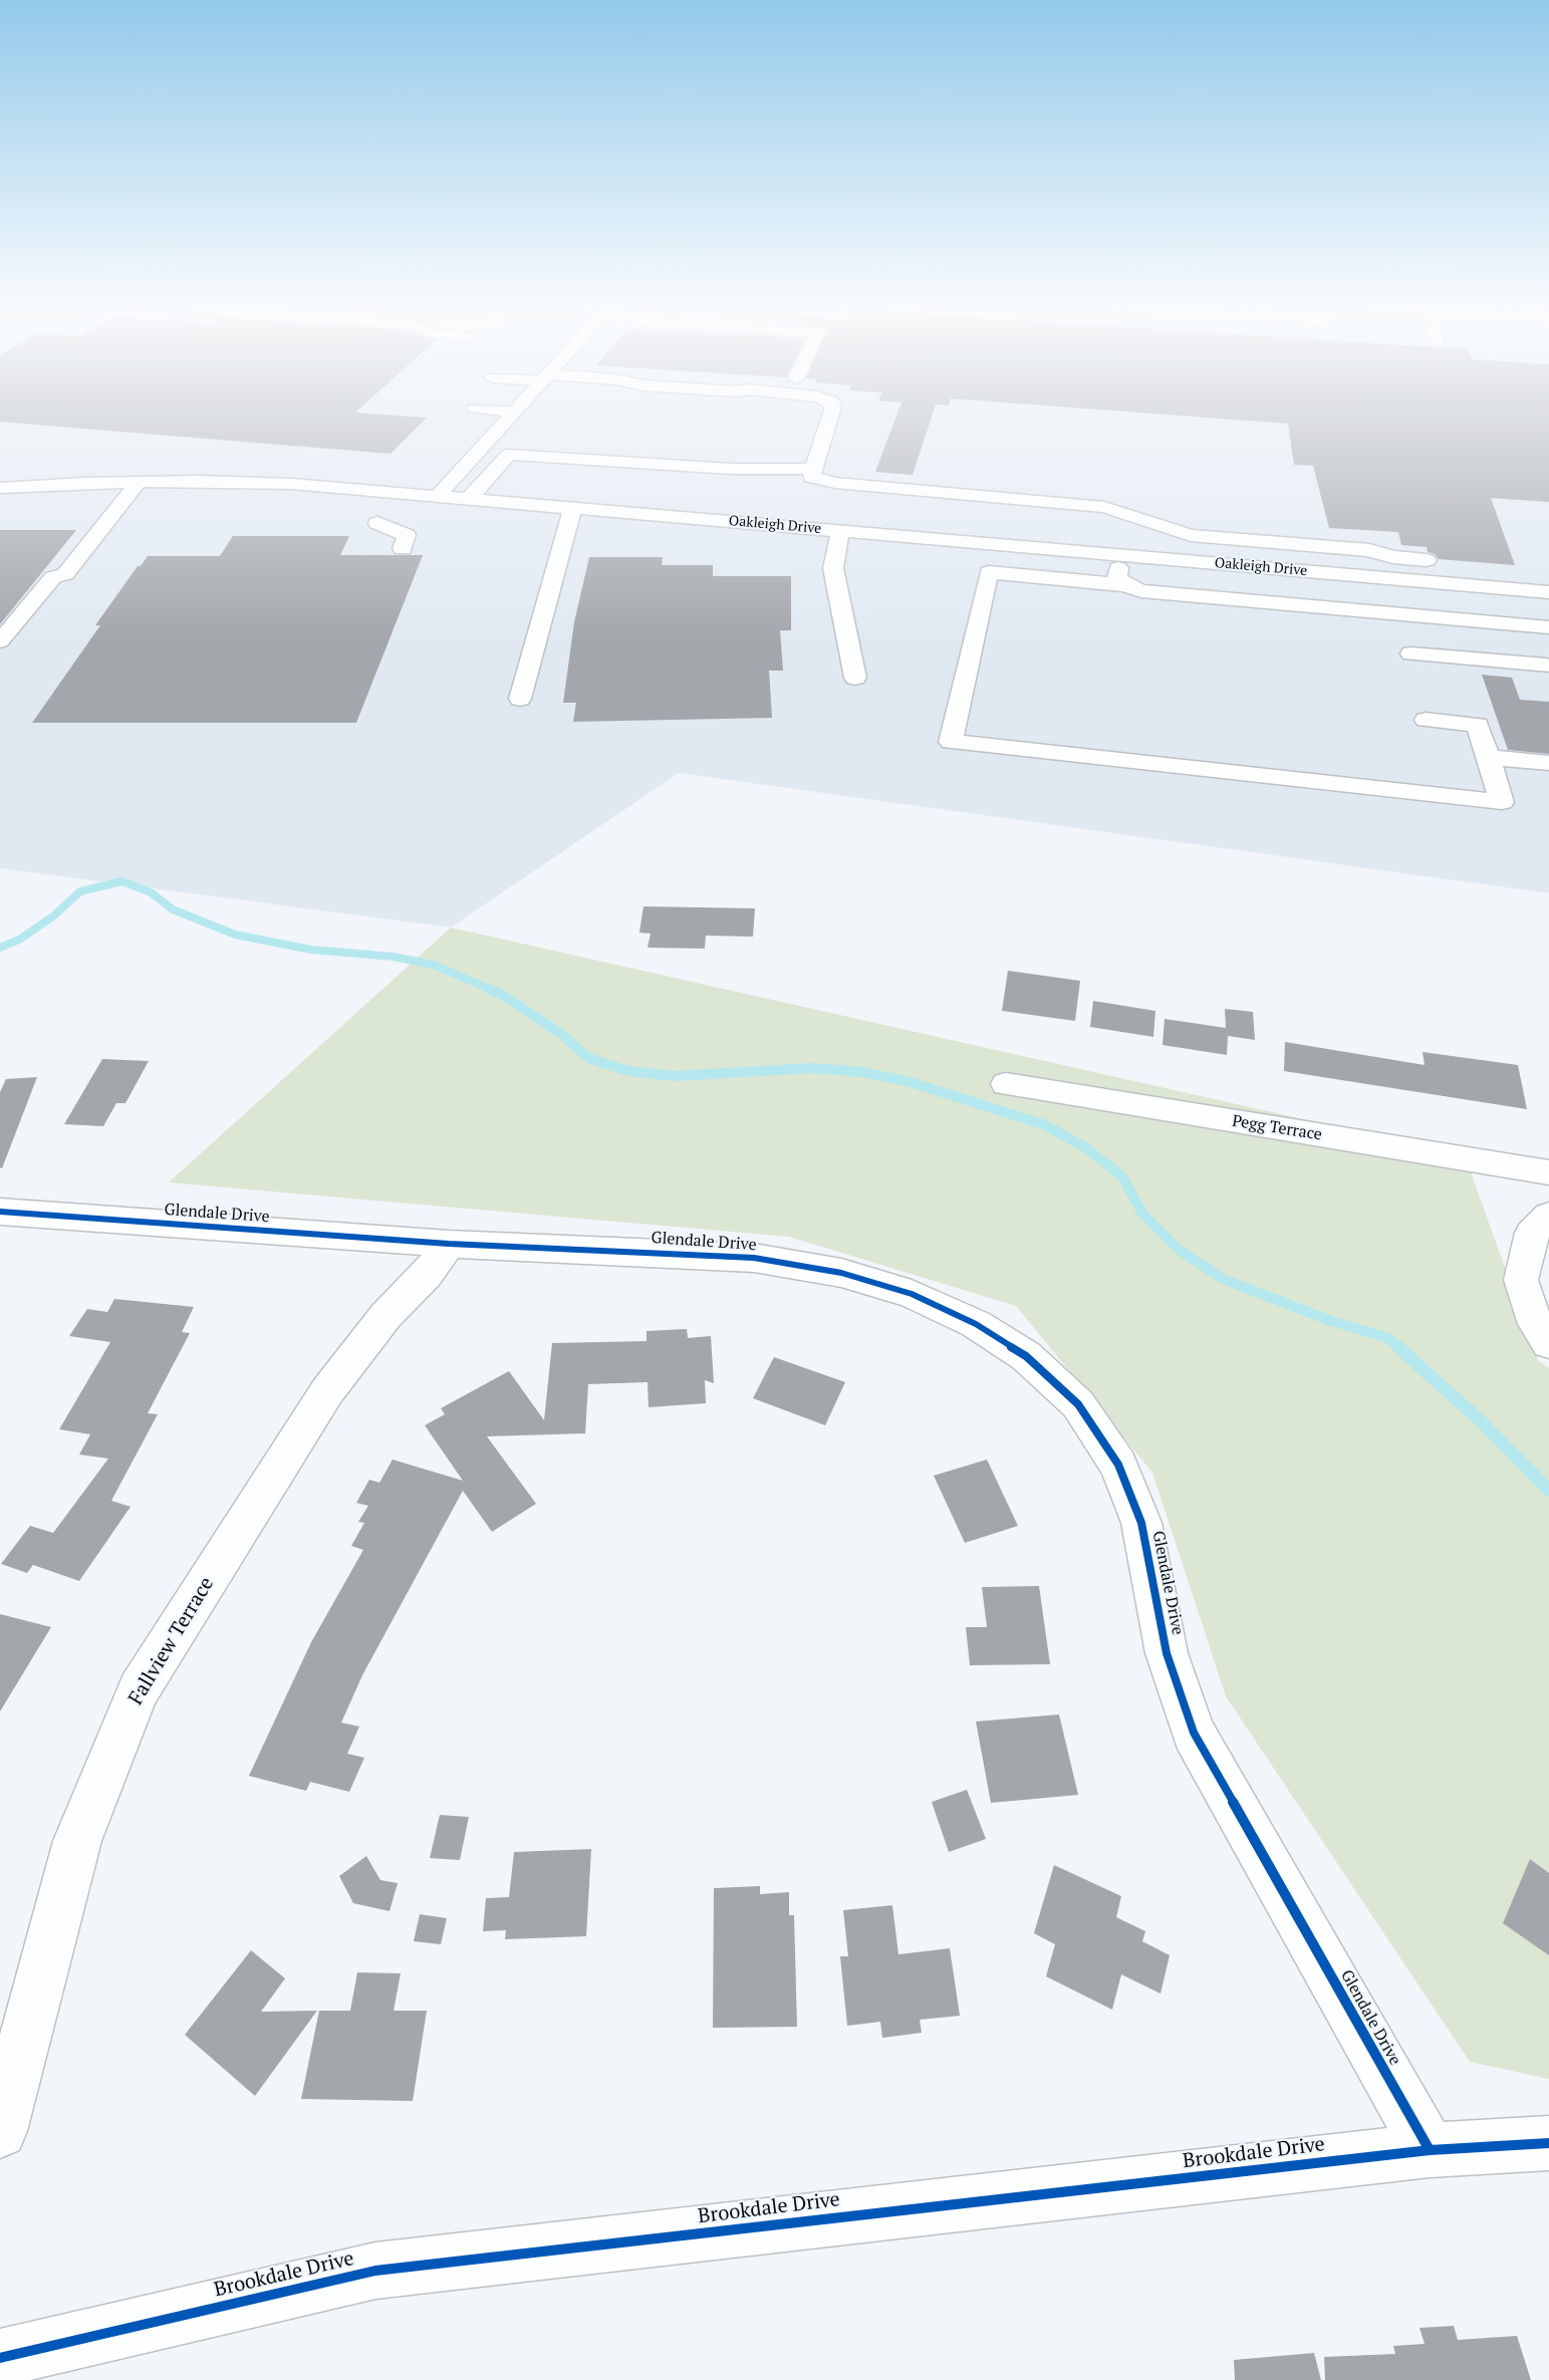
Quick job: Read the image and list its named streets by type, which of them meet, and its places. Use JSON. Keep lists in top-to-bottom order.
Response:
{
  "streets": {
    "street": [
      "Oakleigh Drive",
      "Pegg Terrace",
      "Glendale Drive",
      "Fallview Terrace",
      "Brookdale Drive"
    ]
  },
  "crossings": [
    ["Glendale Drive", "Fallview Terrace"],
    ["Glendale Drive", "Brookdale Drive"]
  ]
}
